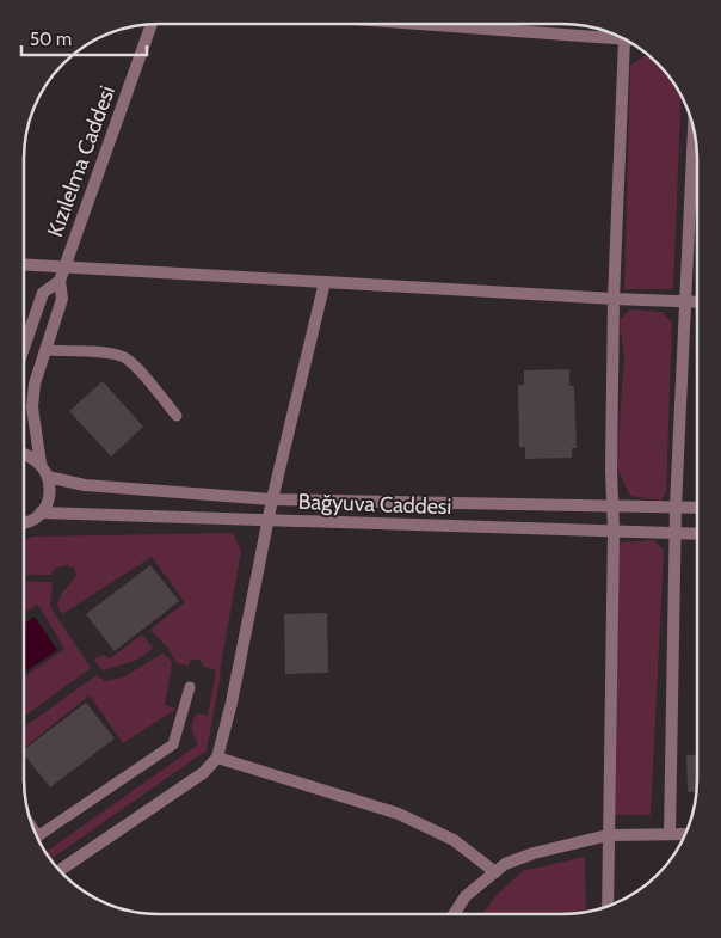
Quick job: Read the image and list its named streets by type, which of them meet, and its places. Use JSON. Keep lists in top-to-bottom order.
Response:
{
  "streets": {
    "street": ["Kızılelma Caddesi", "Bağyuva Caddesi"]
  },
  "scale_bar": "50 m"
}
